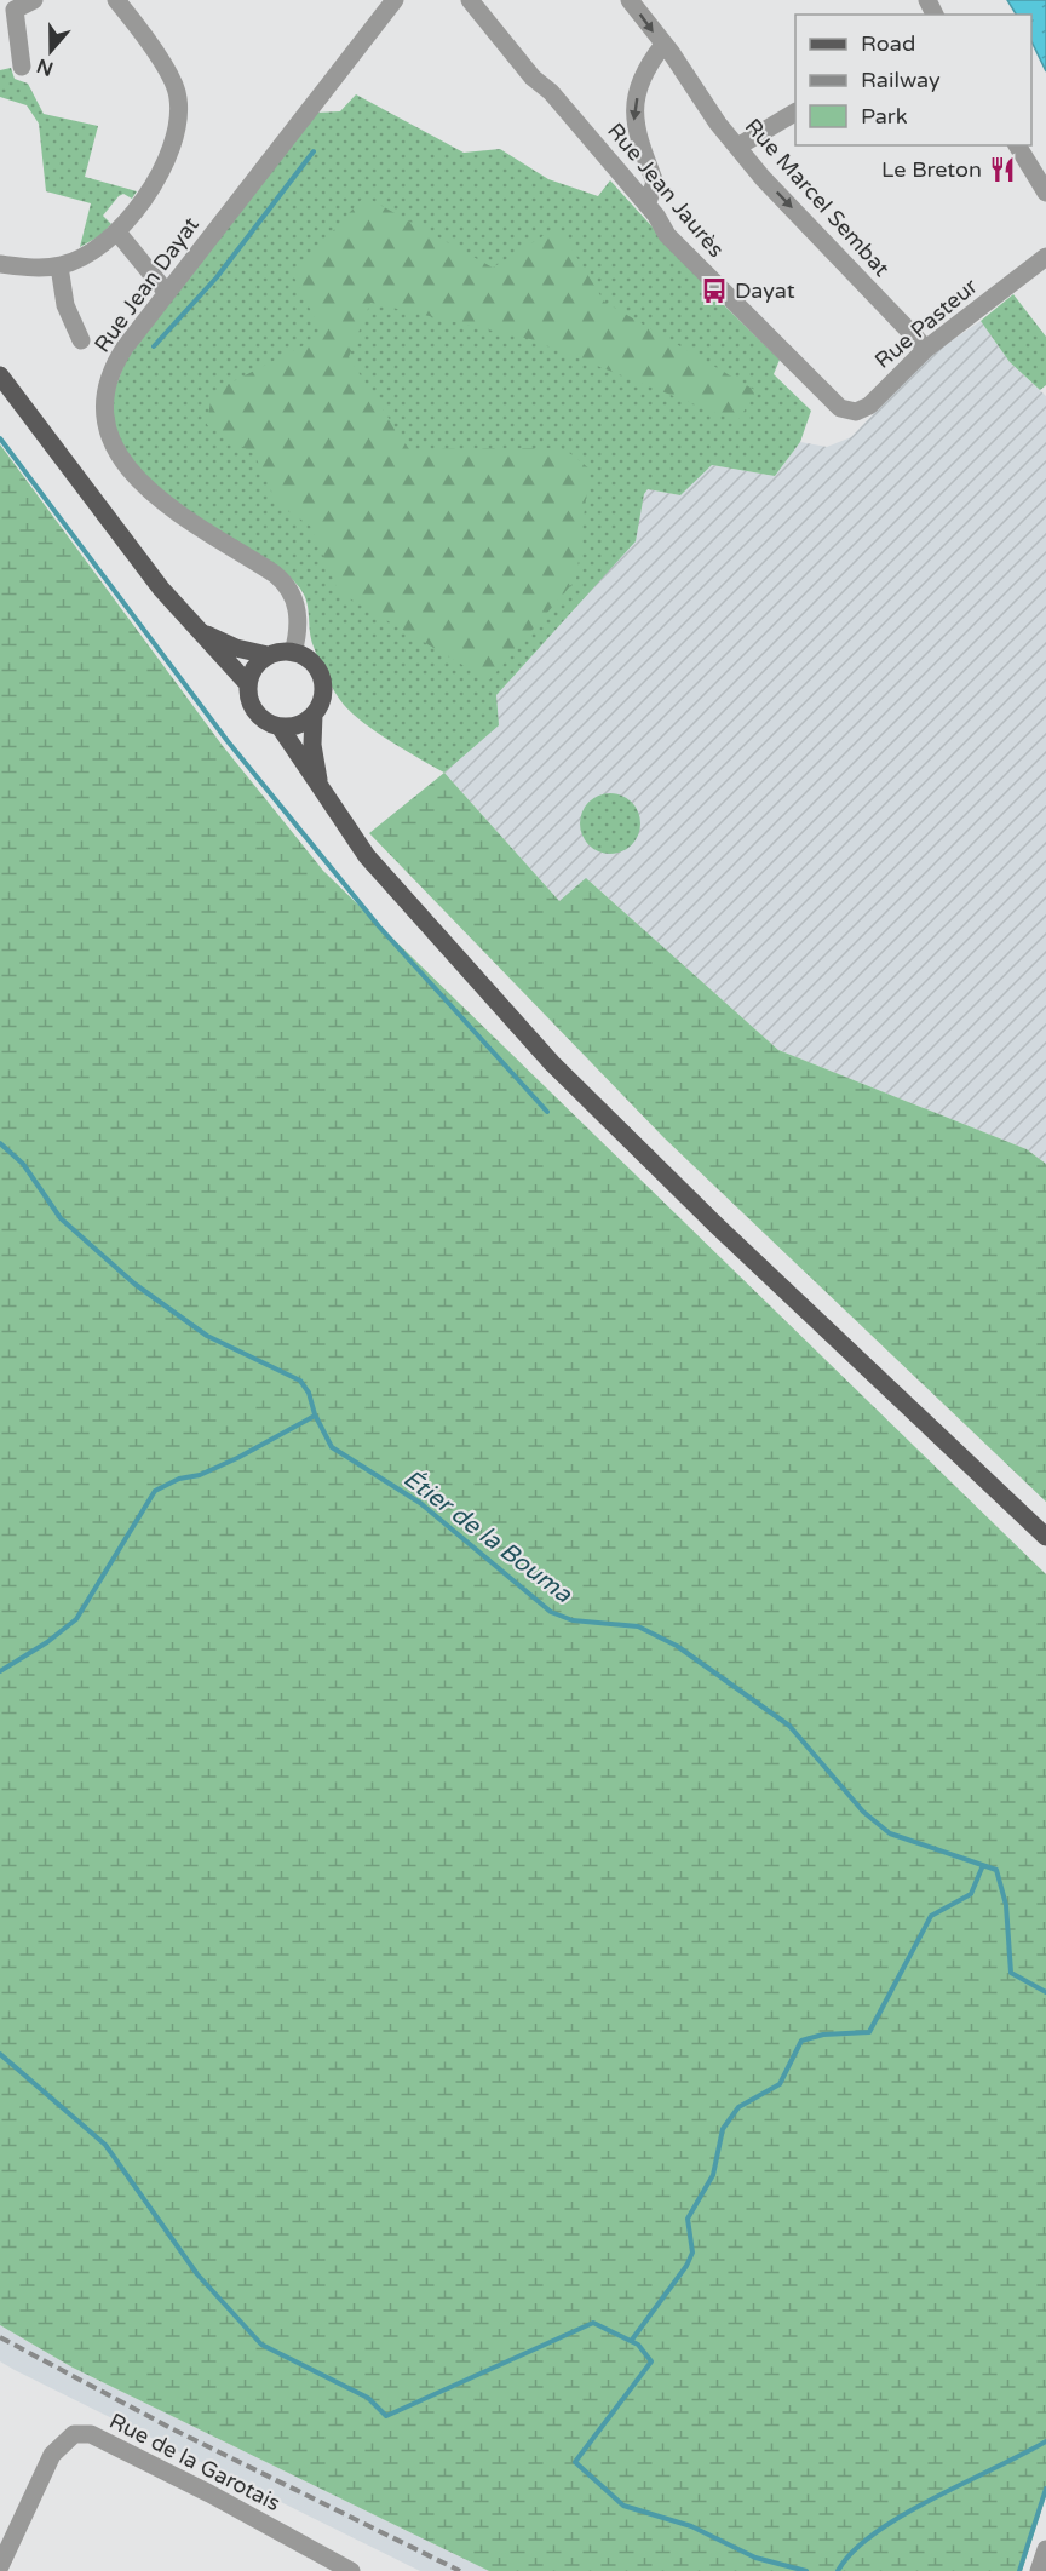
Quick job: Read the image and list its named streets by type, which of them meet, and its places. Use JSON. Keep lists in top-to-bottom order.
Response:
{
  "streets": {
    "street": [
      "Rue Jean Jaurès",
      "Rue Marcel Sembat",
      "Rue Jean Dayat",
      "Rue Pasteur",
      "Rue de la Garotais"
    ]
  },
  "crossings": [
    ["Rue Jean Jaurès", "Rue Pasteur"],
    ["Rue Marcel Sembat", "Rue Pasteur"]
  ],
  "one_way": ["Rue Marcel Sembat"],
  "water": ["Étier de la Bouma"],
  "places": {
    "restaurant": ["Le Breton"],
    "bus stop": ["Dayat"]
  },
  "legend": ["Road", "Railway", "Park"],
  "north": "bottom"
}
